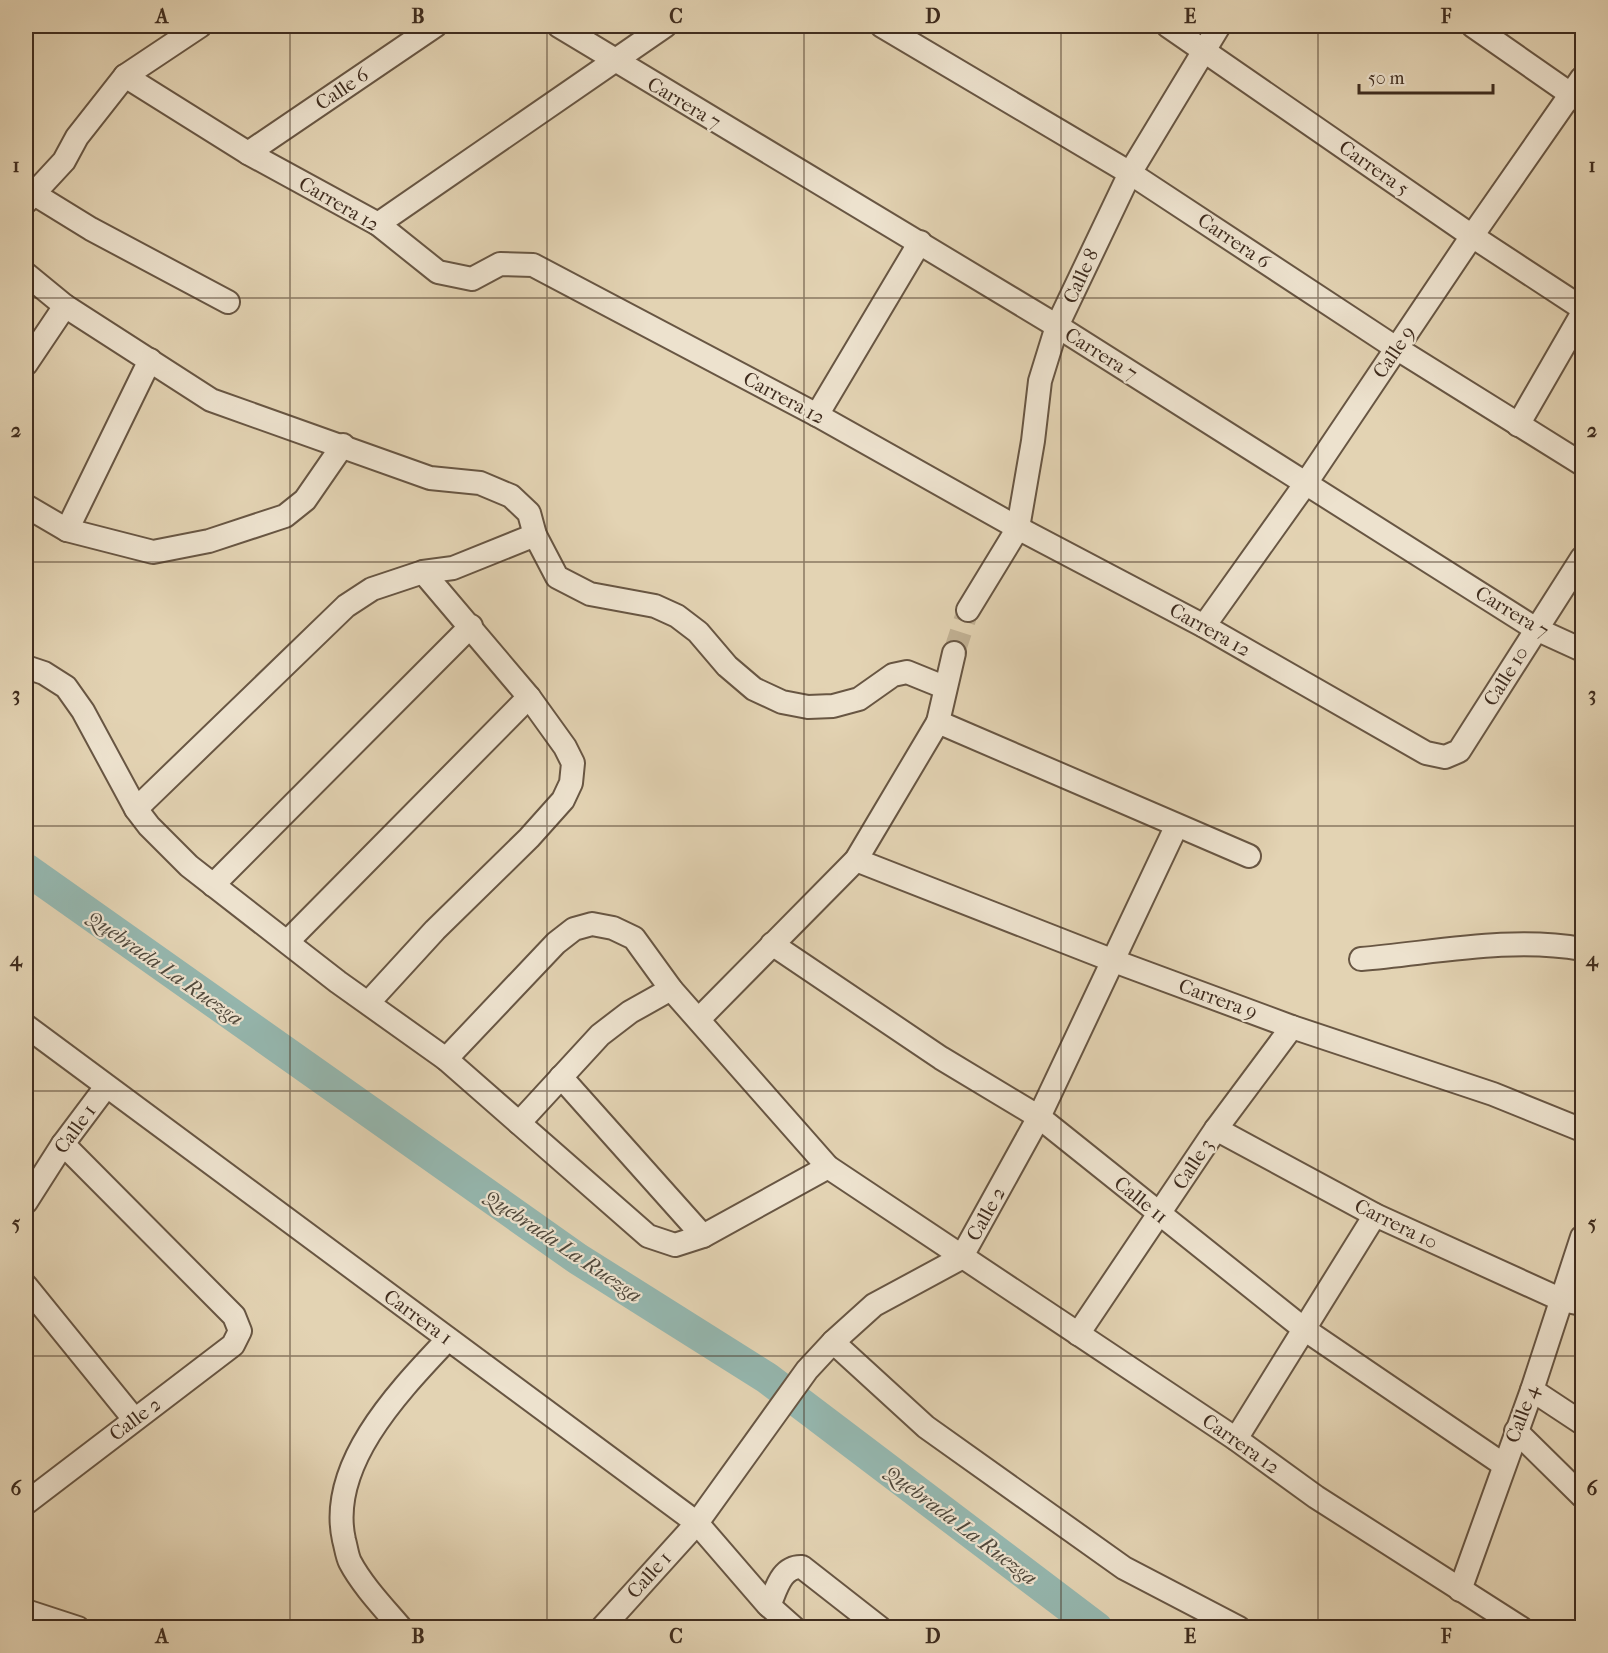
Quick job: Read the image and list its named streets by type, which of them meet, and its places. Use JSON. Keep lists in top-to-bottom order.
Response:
{
  "streets": {
    "street": [
      "Calle 6",
      "Carrera 7",
      "Carrera 5",
      "Carrera 12",
      "Carrera 6",
      "Calle 8",
      "Calle 9",
      "Calle 10",
      "Carrera 9",
      "Calle 1",
      "Calle 3",
      "Calle 11",
      "Calle 2",
      "Carrera 10",
      "Carrera 1",
      "Calle 4"
    ]
  },
  "crossings": [
    ["Calle 6", "Carrera 12"],
    ["Carrera 7", "Calle 8"],
    ["Carrera 7", "Calle 9"],
    ["Carrera 7", "Calle 10"],
    ["Carrera 5", "Calle 8"],
    ["Carrera 5", "Calle 9"],
    ["Carrera 12", "Calle 8"],
    ["Carrera 12", "Calle 9"],
    ["Carrera 12", "Calle 10"],
    ["Carrera 12", "Calle 3"],
    ["Carrera 12", "Calle 2"],
    ["Carrera 12", "Calle 4"],
    ["Carrera 6", "Calle 8"],
    ["Carrera 6", "Calle 9"],
    ["Carrera 9", "Calle 3"],
    ["Carrera 9", "Calle 2"],
    ["Calle 1", "Calle 2"],
    ["Calle 1", "Carrera 1"],
    ["Calle 3", "Calle 11"],
    ["Calle 3", "Carrera 10"],
    ["Calle 11", "Calle 2"],
    ["Calle 11", "Calle 4"],
    ["Calle 2", "Carrera 1"],
    ["Carrera 10", "Calle 4"]
  ],
  "water": ["Quebrada La Ruezga"],
  "scale_bar": "50 m",
  "grid": {
    "columns": [
      "A",
      "B",
      "C",
      "D",
      "E",
      "F"
    ],
    "rows": [
      "1",
      "2",
      "3",
      "4",
      "5",
      "6"
    ]
  }
}
